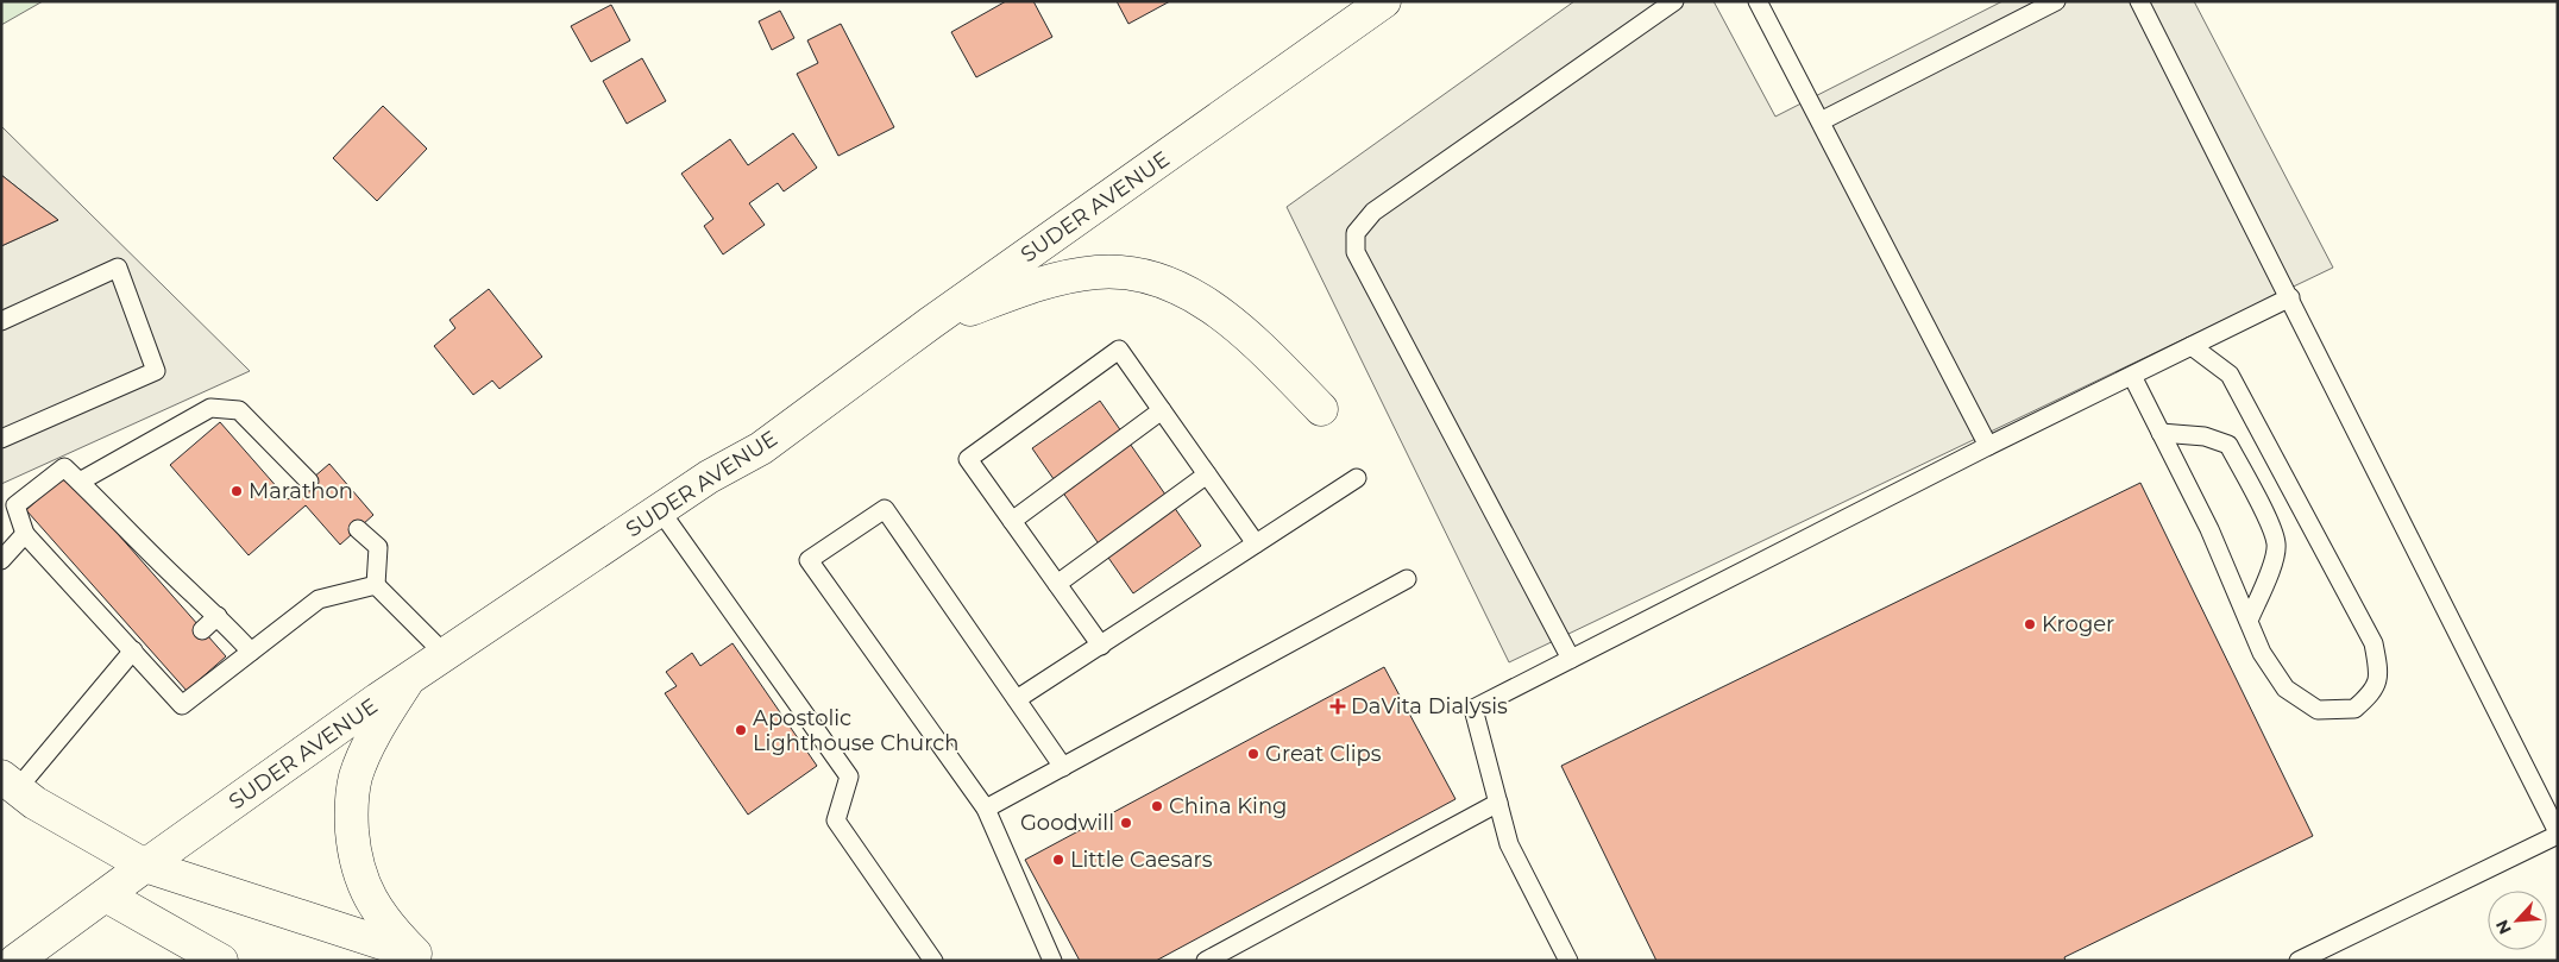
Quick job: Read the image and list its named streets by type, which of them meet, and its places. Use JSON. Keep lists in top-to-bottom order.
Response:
{
  "streets": {
    "main road": ["SUDER AVENUE"]
  },
  "places": {
    "other": [
      "Marathon",
      "Kroger",
      "Apostolic Lighthouse Church",
      "Great Clips",
      "China King",
      "Goodwill",
      "Little Caesars"
    ],
    "health": ["DaVita Dialysis"]
  },
  "north": "bottom left"
}
